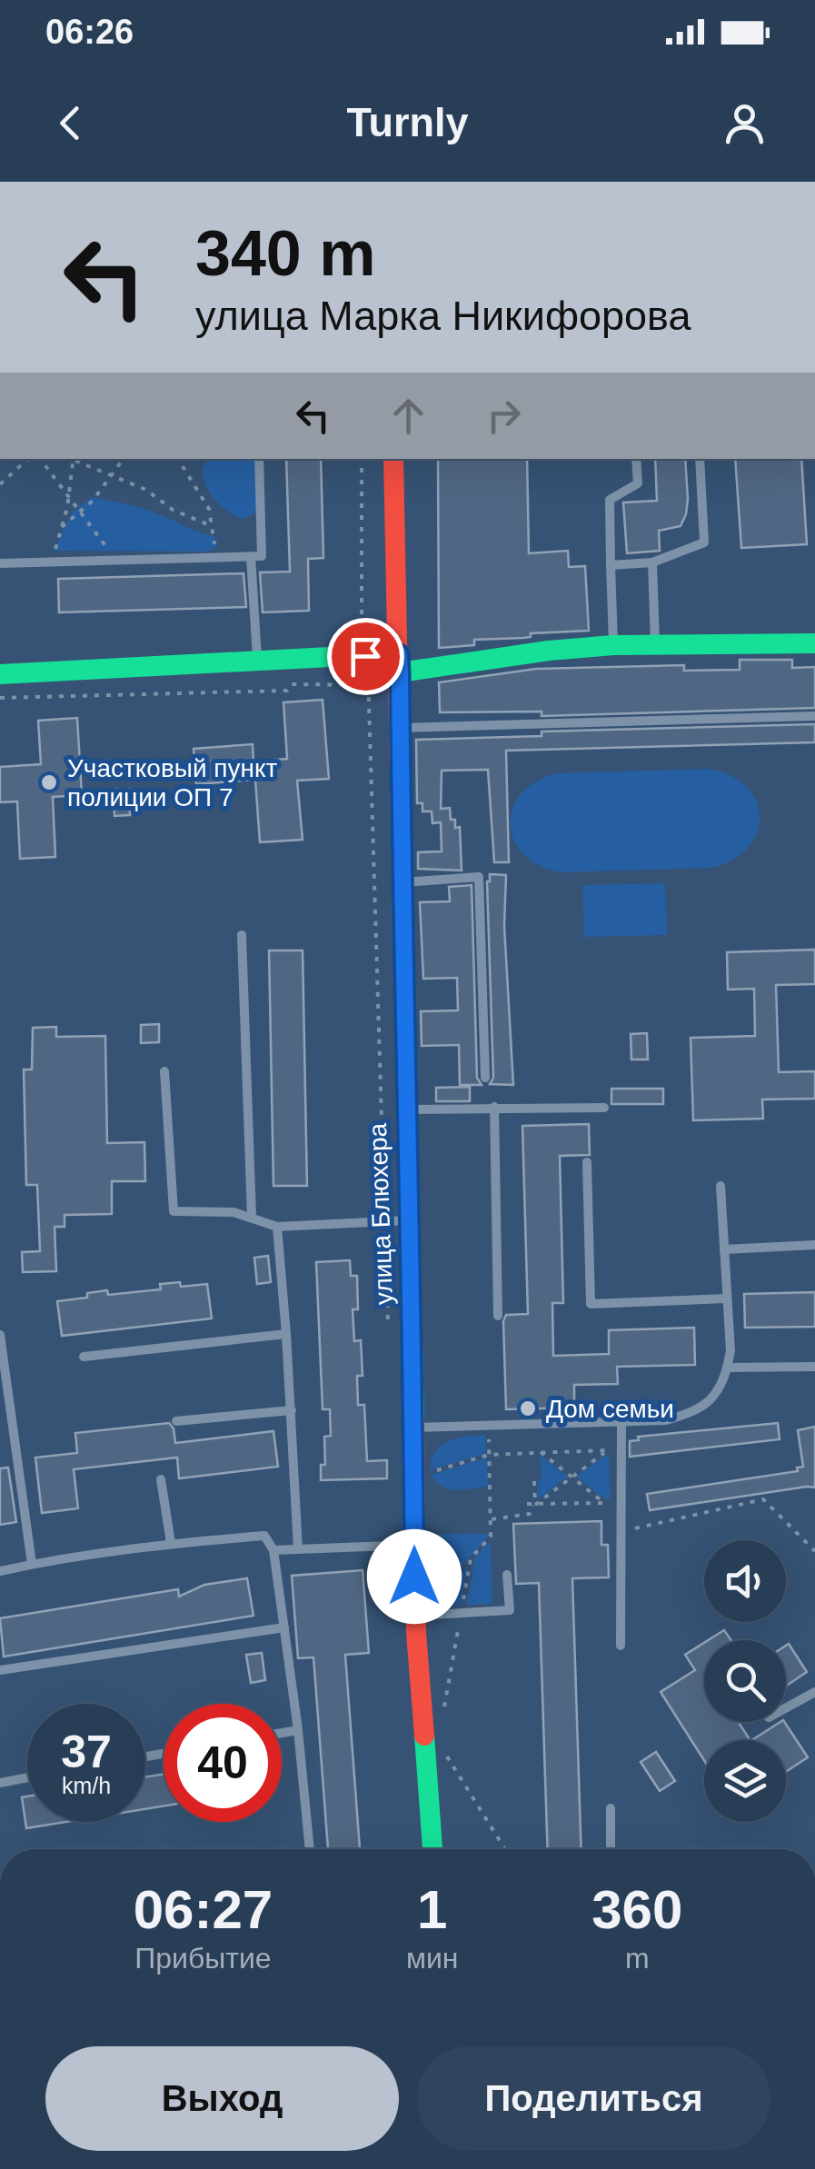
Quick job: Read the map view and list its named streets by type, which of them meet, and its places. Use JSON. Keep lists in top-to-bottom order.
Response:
{
  "streets": {
    "street": ["улица Блюхера"]
  },
  "places": ["Участковый пункт полиции ОП 7", "Дом семьи"],
  "page": {
    "status": "06:26",
    "header": "Turnly",
    "turn": ["340 m", "улица Марка Никифорова"],
    "speed": "37 km/h",
    "limit": "40",
    "eta": [
      "06:27",
      "Прибытие",
      "1",
      "мин",
      "360",
      "m"
    ],
    "buttons": ["Выход", "Поделиться"]
  }
}
